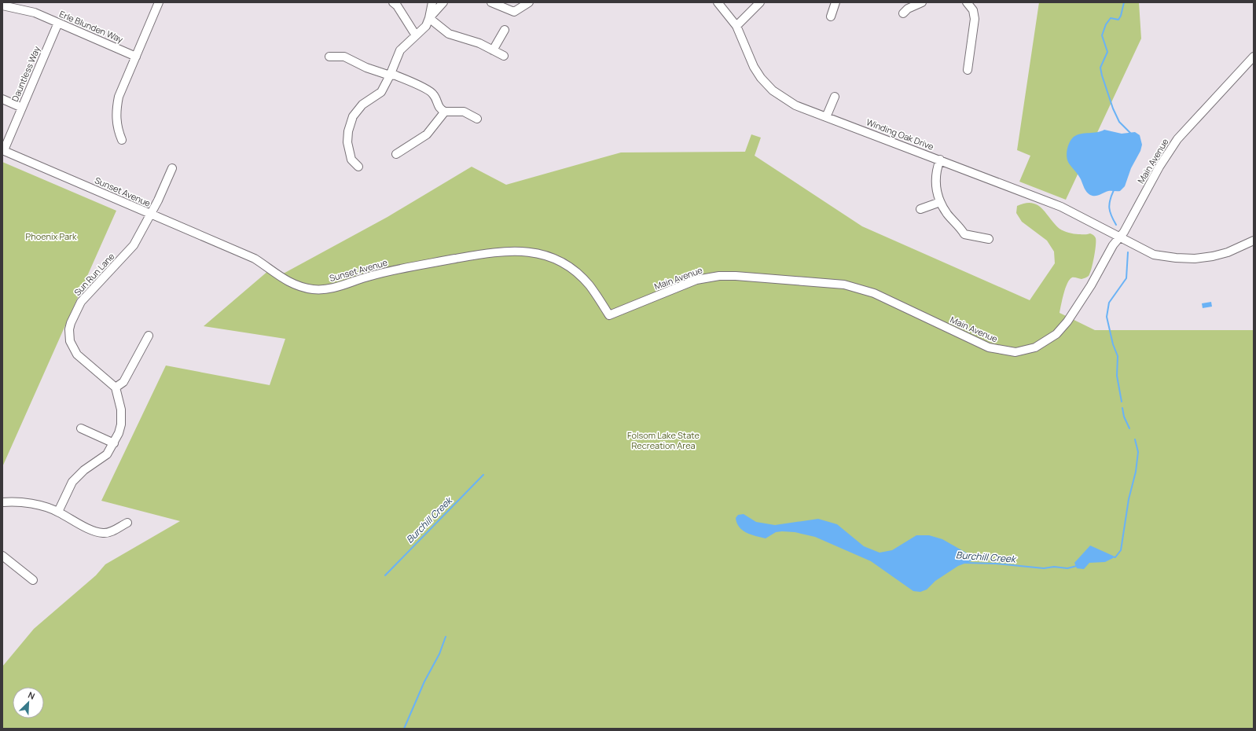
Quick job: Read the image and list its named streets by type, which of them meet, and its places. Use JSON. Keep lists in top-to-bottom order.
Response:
{
  "streets": {
    "street": [
      "Erle Blunden Way",
      "Dauntless Way",
      "Winding Oak Drive",
      "Main Avenue",
      "Sunset Avenue",
      "Sun Run Lane"
    ]
  },
  "crossings": [
    ["Erle Blunden Way", "Dauntless Way"],
    ["Dauntless Way", "Sunset Avenue"],
    ["Winding Oak Drive", "Main Avenue"],
    ["Main Avenue", "Sunset Avenue"],
    ["Sunset Avenue", "Sun Run Lane"]
  ],
  "water": ["Burchill Creek"],
  "parks": ["Phoenix Park", "Folsom Lake State Recreation Area"],
  "north": "top right"
}
